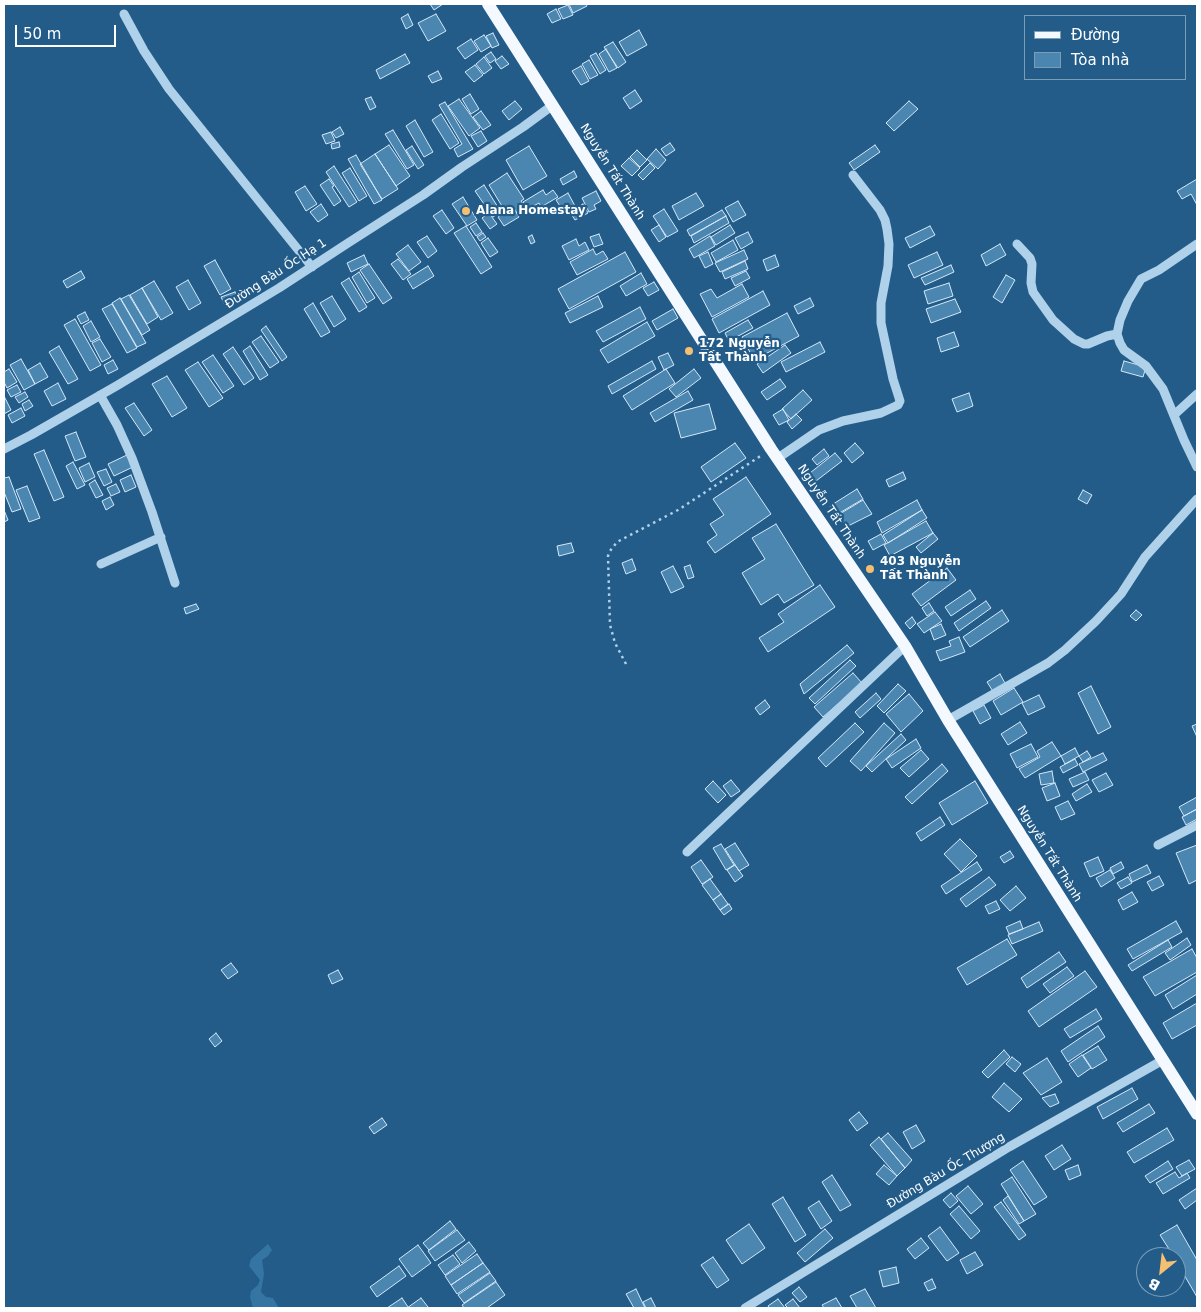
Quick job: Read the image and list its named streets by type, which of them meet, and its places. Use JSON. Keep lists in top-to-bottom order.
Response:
{
  "streets": {
    "main road": ["Nguyễn Tất Thành"],
    "street": ["Đường Bàu Ốc Hạ 1", "Đường Bàu Ốc Thượng"]
  },
  "crossings": [
    ["Nguyễn Tất Thành", "Đường Bàu Ốc Hạ 1"],
    ["Nguyễn Tất Thành", "Đường Bàu Ốc Thượng"]
  ],
  "places": ["Alana Homestay", "172 Nguyễn Tất Thành", "403 Nguyễn Tất Thành"],
  "legend": ["Đường", "Tòa nhà"],
  "scale_bar": "50 m",
  "north": "bottom left"
}
